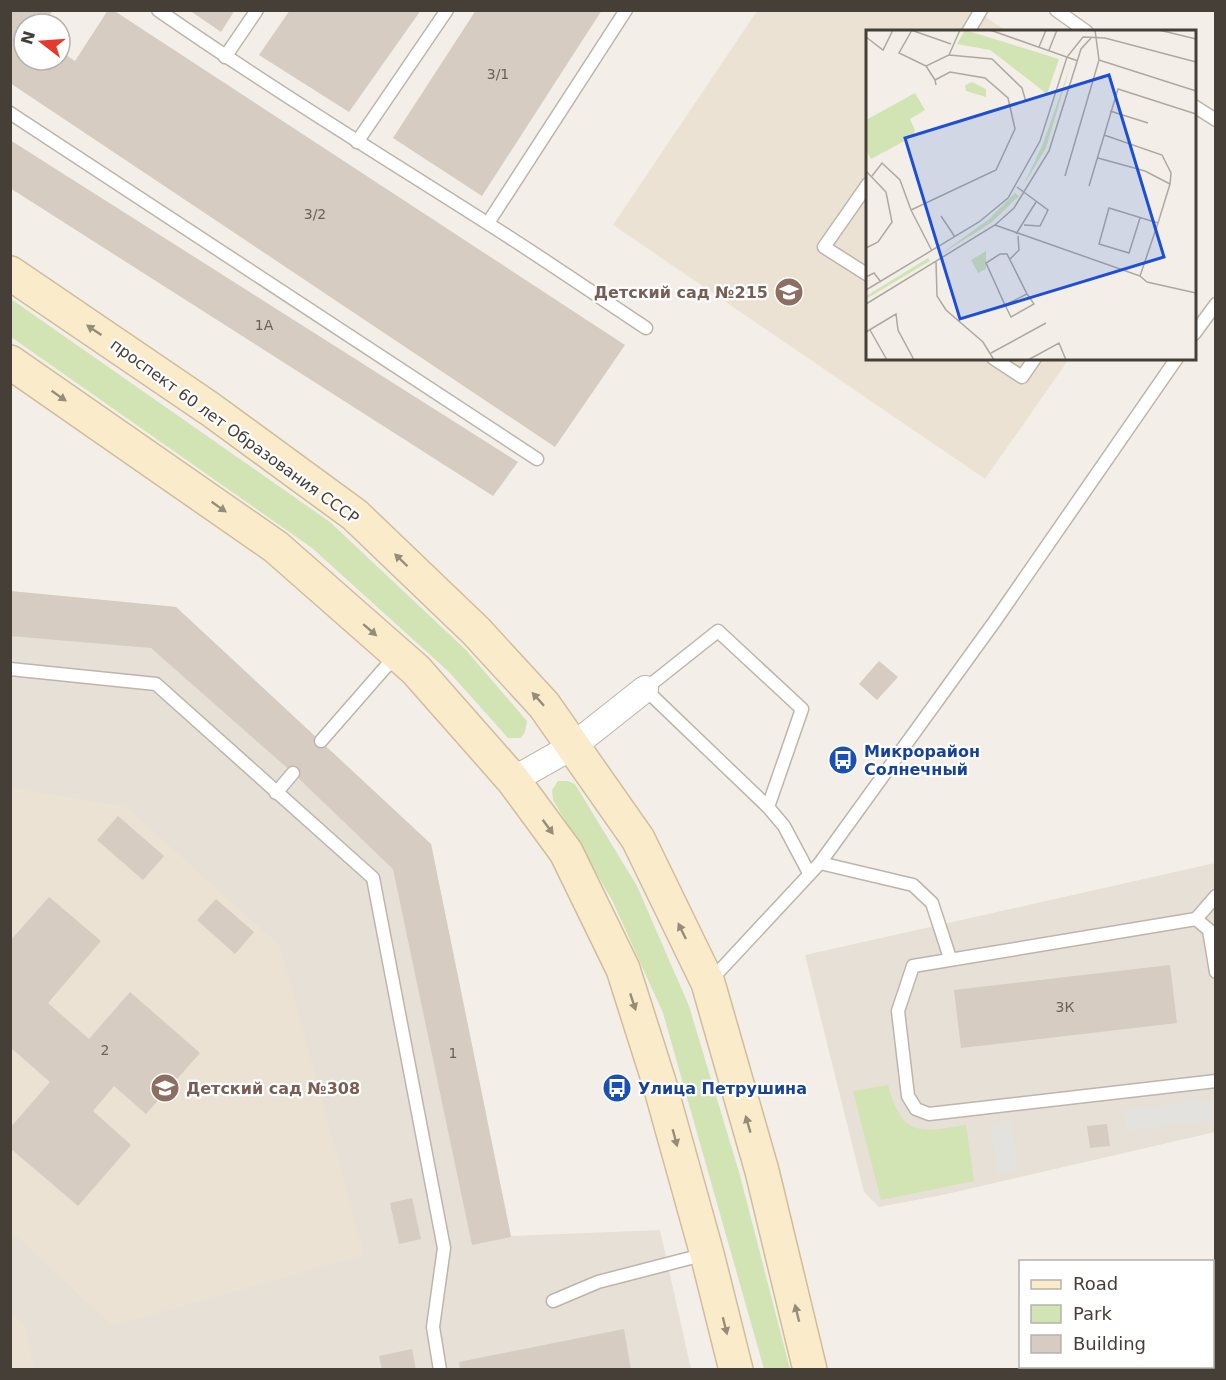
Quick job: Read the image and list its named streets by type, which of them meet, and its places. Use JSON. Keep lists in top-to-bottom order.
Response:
{
  "streets": {
    "main road": ["проспект 60 лет Образования СССР"]
  },
  "places": {
    "school or university": ["Детский сад №215", "Детский сад №308"],
    "bus stop": ["Микрорайон Солнечный", "Улица Петрушина"]
  },
  "house_numbers": [
    "3/1",
    "3/2",
    "1А",
    "3К",
    "2",
    "1"
  ],
  "legend": ["Road", "Park", "Building"],
  "north": "left"
}
